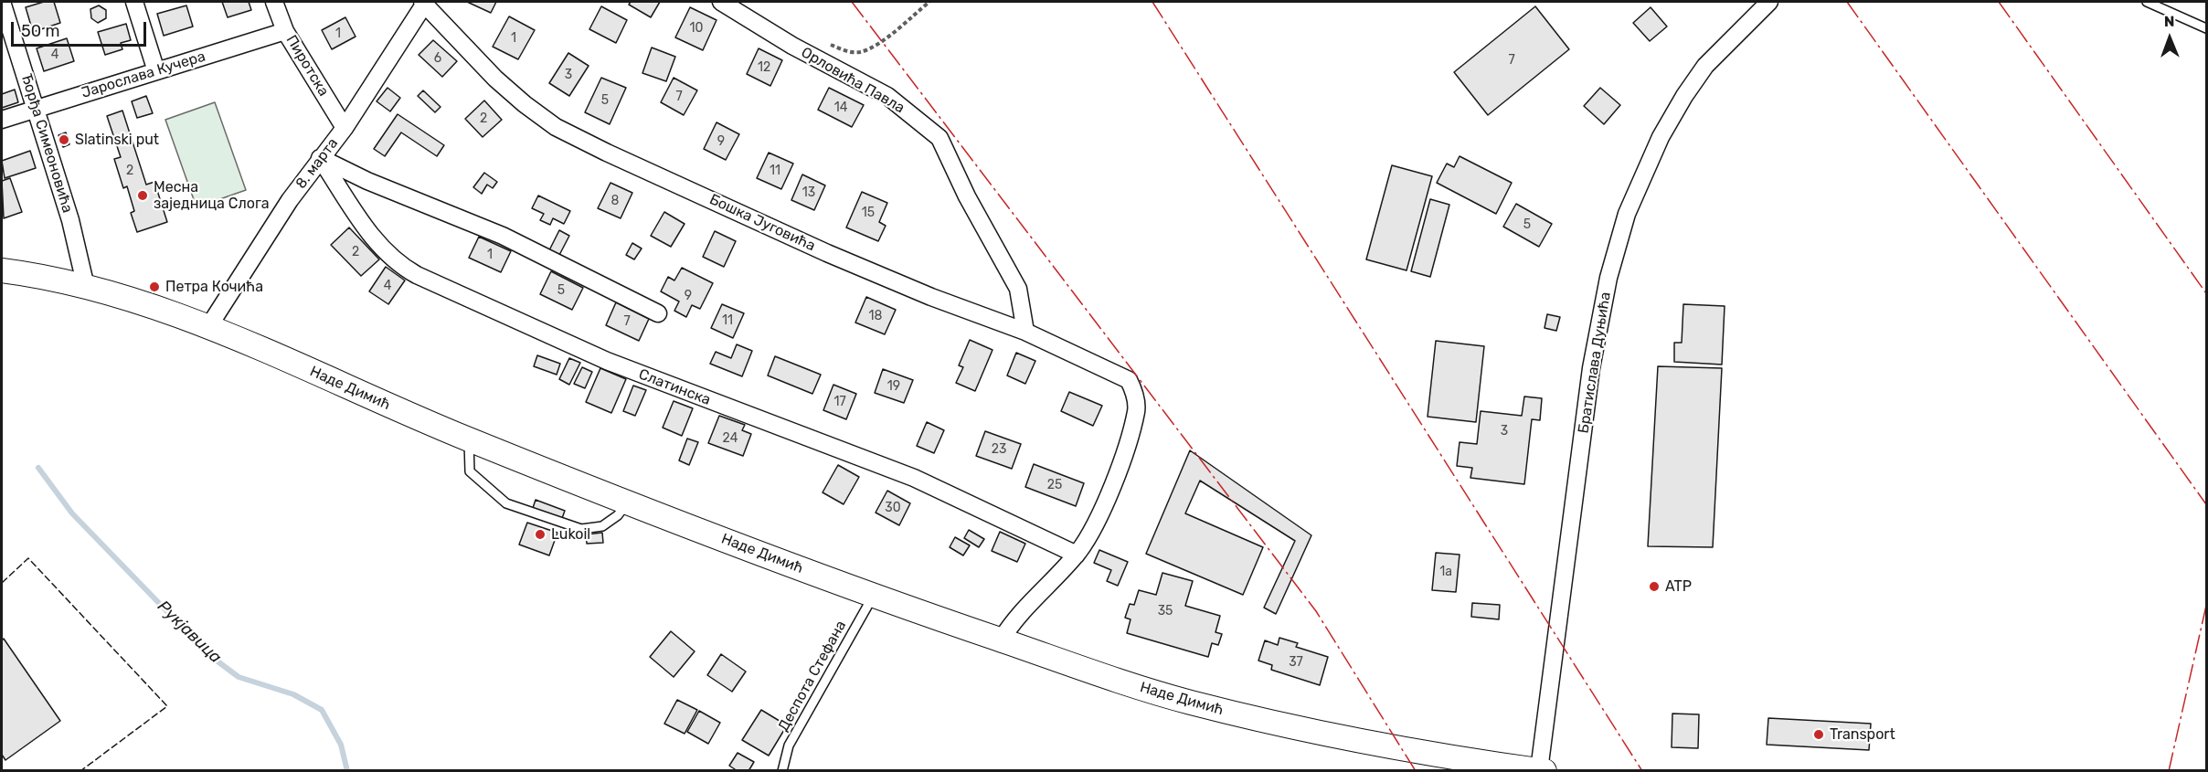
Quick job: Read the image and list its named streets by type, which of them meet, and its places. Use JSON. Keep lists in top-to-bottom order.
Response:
{
  "streets": {
    "main road": ["Наде Димић"],
    "street": [
      "Пиротска",
      "Јарослава Кучера",
      "Орловића Павла",
      "Ђорђа Симеоновића",
      "8. марта",
      "Бошка Југовића",
      "Братислава Дуњића",
      "Слатинска"
    ],
    "lane": ["Деспота Стефана"]
  },
  "crossings": [
    ["Пиротска", "Јарослава Кучера"],
    ["Пиротска", "8. марта"],
    ["Јарослава Кучера", "Ђорђа Симеоновића"],
    ["Орловића Павла", "Бошка Југовића"],
    ["Ђорђа Симеоновића", "Наде Димић"],
    ["8. марта", "Бошка Југовића"],
    ["8. марта", "Слатинска"],
    ["8. марта", "Наде Димић"],
    ["Бошка Југовића", "Слатинска"],
    ["Братислава Дуњића", "Наде Димић"],
    ["Наде Димић", "Деспота Стефана"]
  ],
  "water": ["Рукјавица"],
  "places": [
    "Slatinski put",
    "Месна заједница Слога",
    "Петра Кочића",
    "Lukoil",
    "ATP",
    "Transport"
  ],
  "house_numbers": [
    "10",
    "1",
    "1",
    "4",
    "6",
    "7",
    "12",
    "3",
    "7",
    "5",
    "14",
    "2",
    "9",
    "2",
    "11",
    "13",
    "8",
    "15",
    "5",
    "2",
    "1",
    "4",
    "5",
    "9",
    "18",
    "11",
    "7",
    "19",
    "17",
    "3",
    "24",
    "23",
    "25",
    "30",
    "1a",
    "35",
    "37"
  ],
  "scale_bar": "50 m",
  "north": "top"
}
